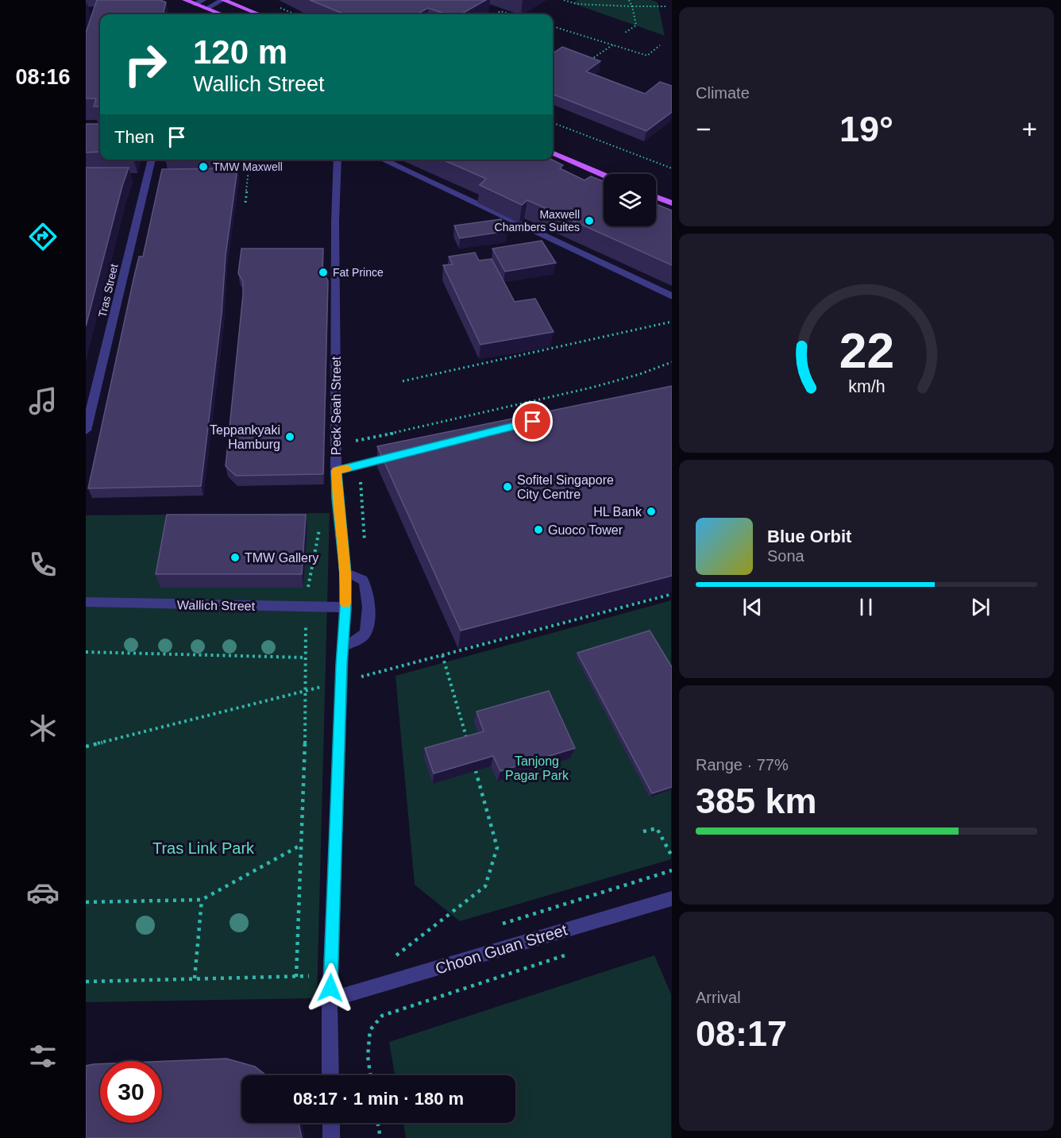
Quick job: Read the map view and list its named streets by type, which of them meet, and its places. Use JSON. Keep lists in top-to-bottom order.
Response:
{
  "streets": {
    "street": [
      "Tras Street",
      "Peck Seah Street",
      "Wallich Street",
      "Choon Guan Street"
    ]
  },
  "crossings": [
    ["Peck Seah Street", "Wallich Street"],
    ["Peck Seah Street", "Choon Guan Street"]
  ],
  "parks": ["Tanjong Pagar Park", "Tras Link Park"],
  "places": [
    "TMW Maxwell",
    "Maxwell Chambers Suites",
    "Fat Prince",
    "Teppankyaki Hamburg",
    "Sofitel Singapore City Centre",
    "HL Bank",
    "Guoco Tower",
    "TMW Gallery"
  ],
  "page": {
    "tabs": "08:16",
    "tile": [
      "Climate",
      ["Range · 77%", "385 km"],
      ["Arrival", "08:17"]
    ],
    "turn": ["120 m", "Wallich Street"],
    "heat": ["−", "19°", "+"],
    "then": "Then",
    "song": ["Blue Orbit", "Sona"],
    "limit": "30",
    "trip": "08:17 · 1 min · 180 m",
    "gauge": ["22", "km/h"]
  }
}
